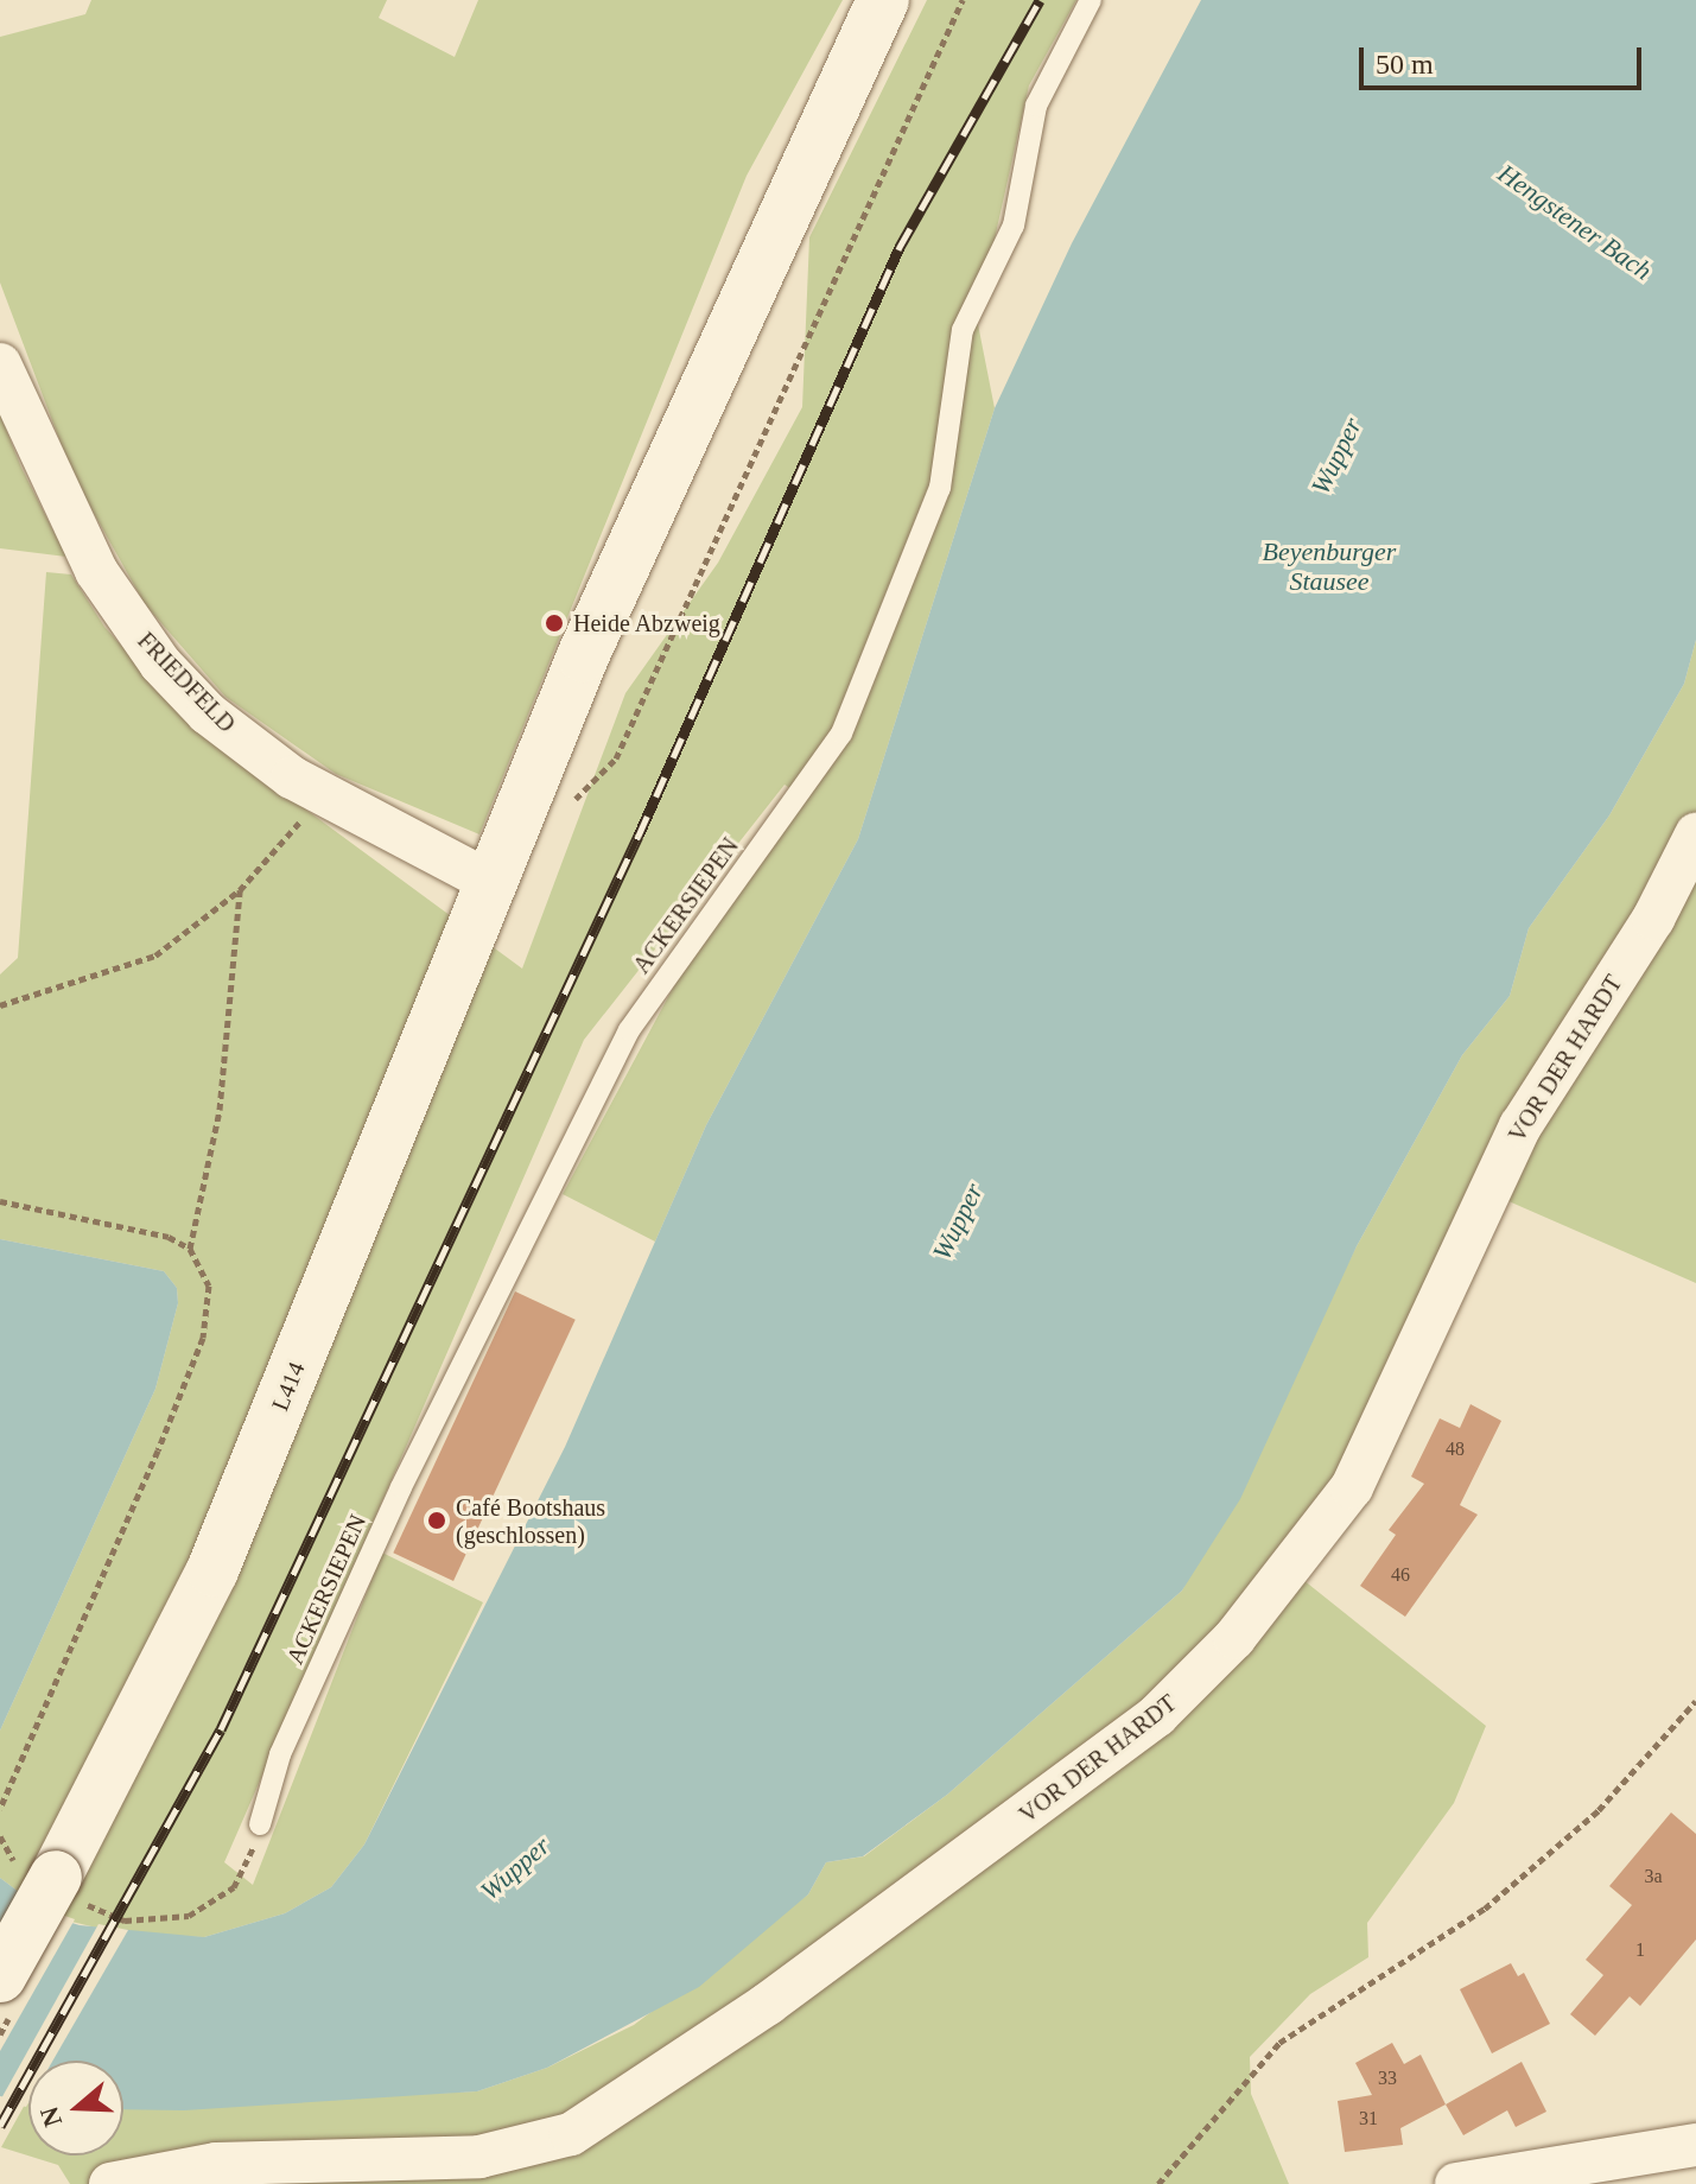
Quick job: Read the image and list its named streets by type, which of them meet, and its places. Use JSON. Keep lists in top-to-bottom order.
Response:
{
  "streets": {
    "main road": ["L414"],
    "street": ["FRIEDFELD", "VOR DER HARDT"],
    "lane": ["ACKERSIEPEN"]
  },
  "crossings": [
    ["FRIEDFELD", "L414"]
  ],
  "water": ["Hengstener Bach", "Wupper", "Beyenburger Stausee"],
  "places": ["Heide Abzweig", "Café Bootshaus (geschlossen)"],
  "house_numbers": [
    "48",
    "46",
    "3a",
    "1",
    "33",
    "31"
  ],
  "scale_bar": "50 m",
  "north": "left"
}
